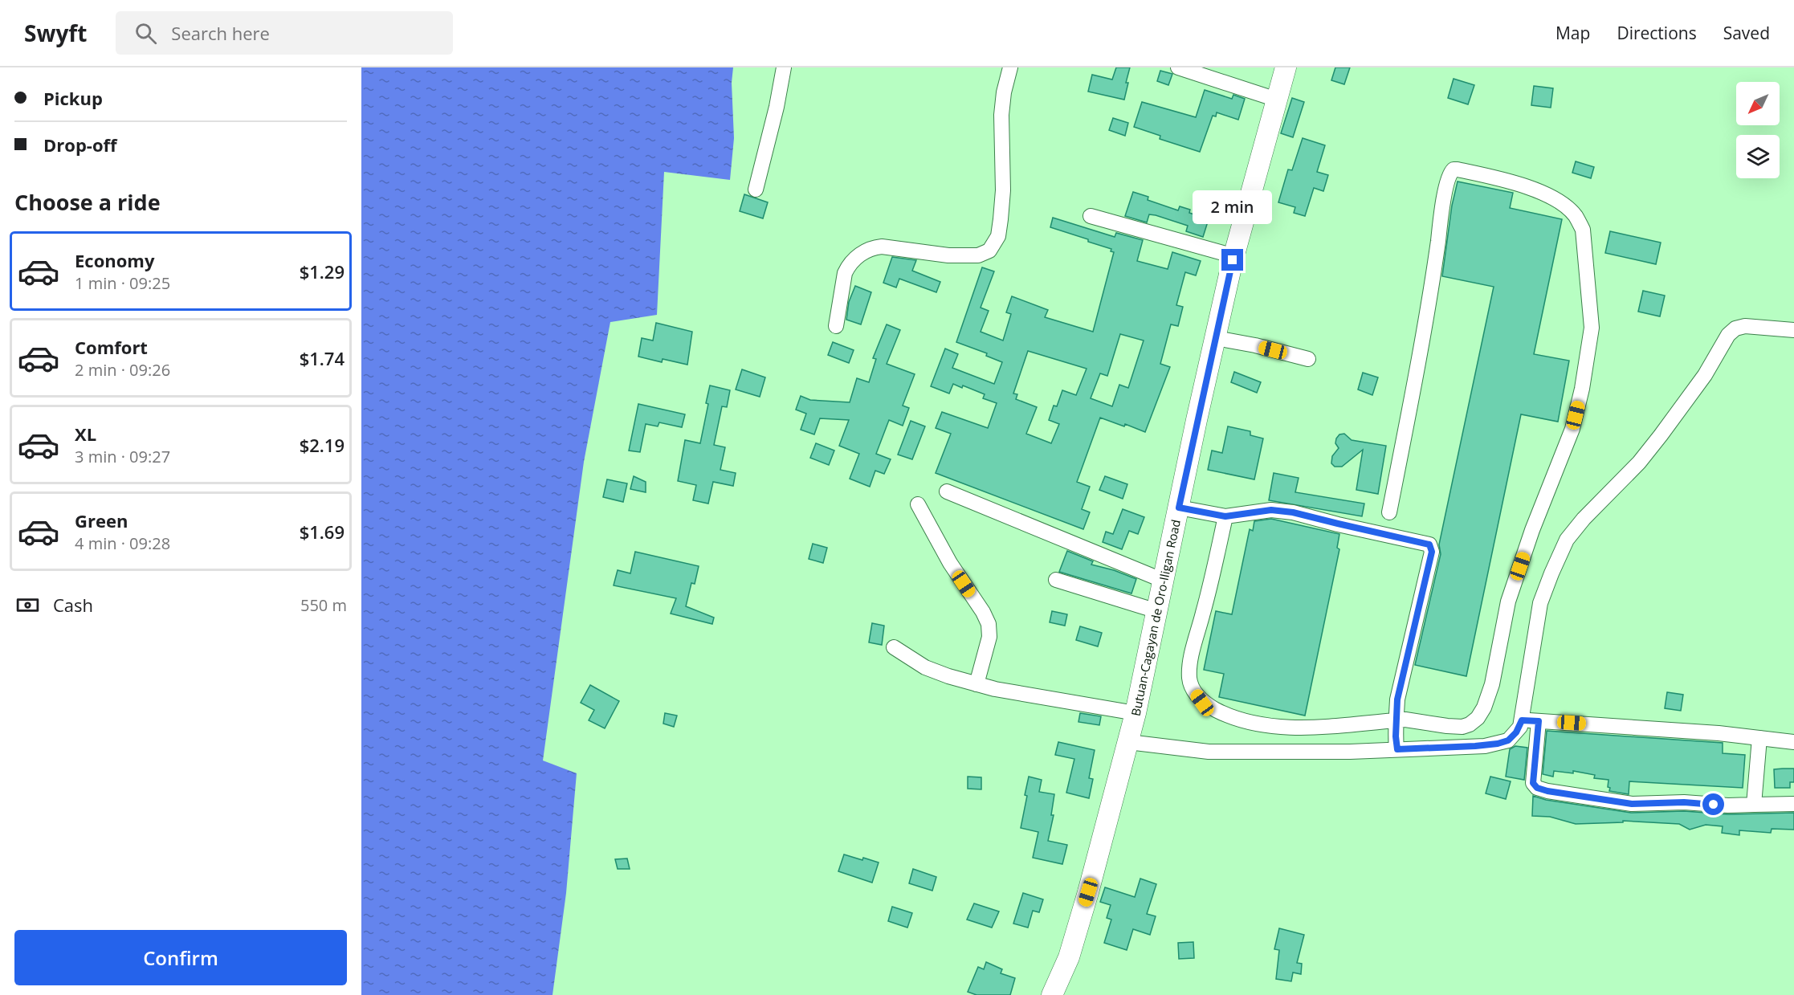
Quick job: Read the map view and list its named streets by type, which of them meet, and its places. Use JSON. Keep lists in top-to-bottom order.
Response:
{
  "streets": {
    "highway": ["Butuan-Cagayan de Oro-Iligan Road"]
  },
  "north": "bottom left",
  "page": {
    "header": "Swyft",
    "search": "Search here",
    "nav": ["Map", "Directions", "Saved"],
    "banner": ["Pickup", "Drop-off"],
    "heading": "Choose a ride",
    "bubble": "2 min",
    "list": [
      {
        "name": "Economy",
        "note": "1 min · 09:25",
        "value": "$1.29"
      },
      {
        "name": "Comfort",
        "note": "2 min · 09:26",
        "value": "$1.74"
      },
      {
        "name": "XL",
        "note": "3 min · 09:27",
        "value": "$2.19"
      },
      {
        "name": "Green",
        "note": "4 min · 09:28",
        "value": "$1.69"
      }
    ],
    "pay": ["Cash", "550 m"],
    "buttons": "Confirm"
  }
}
